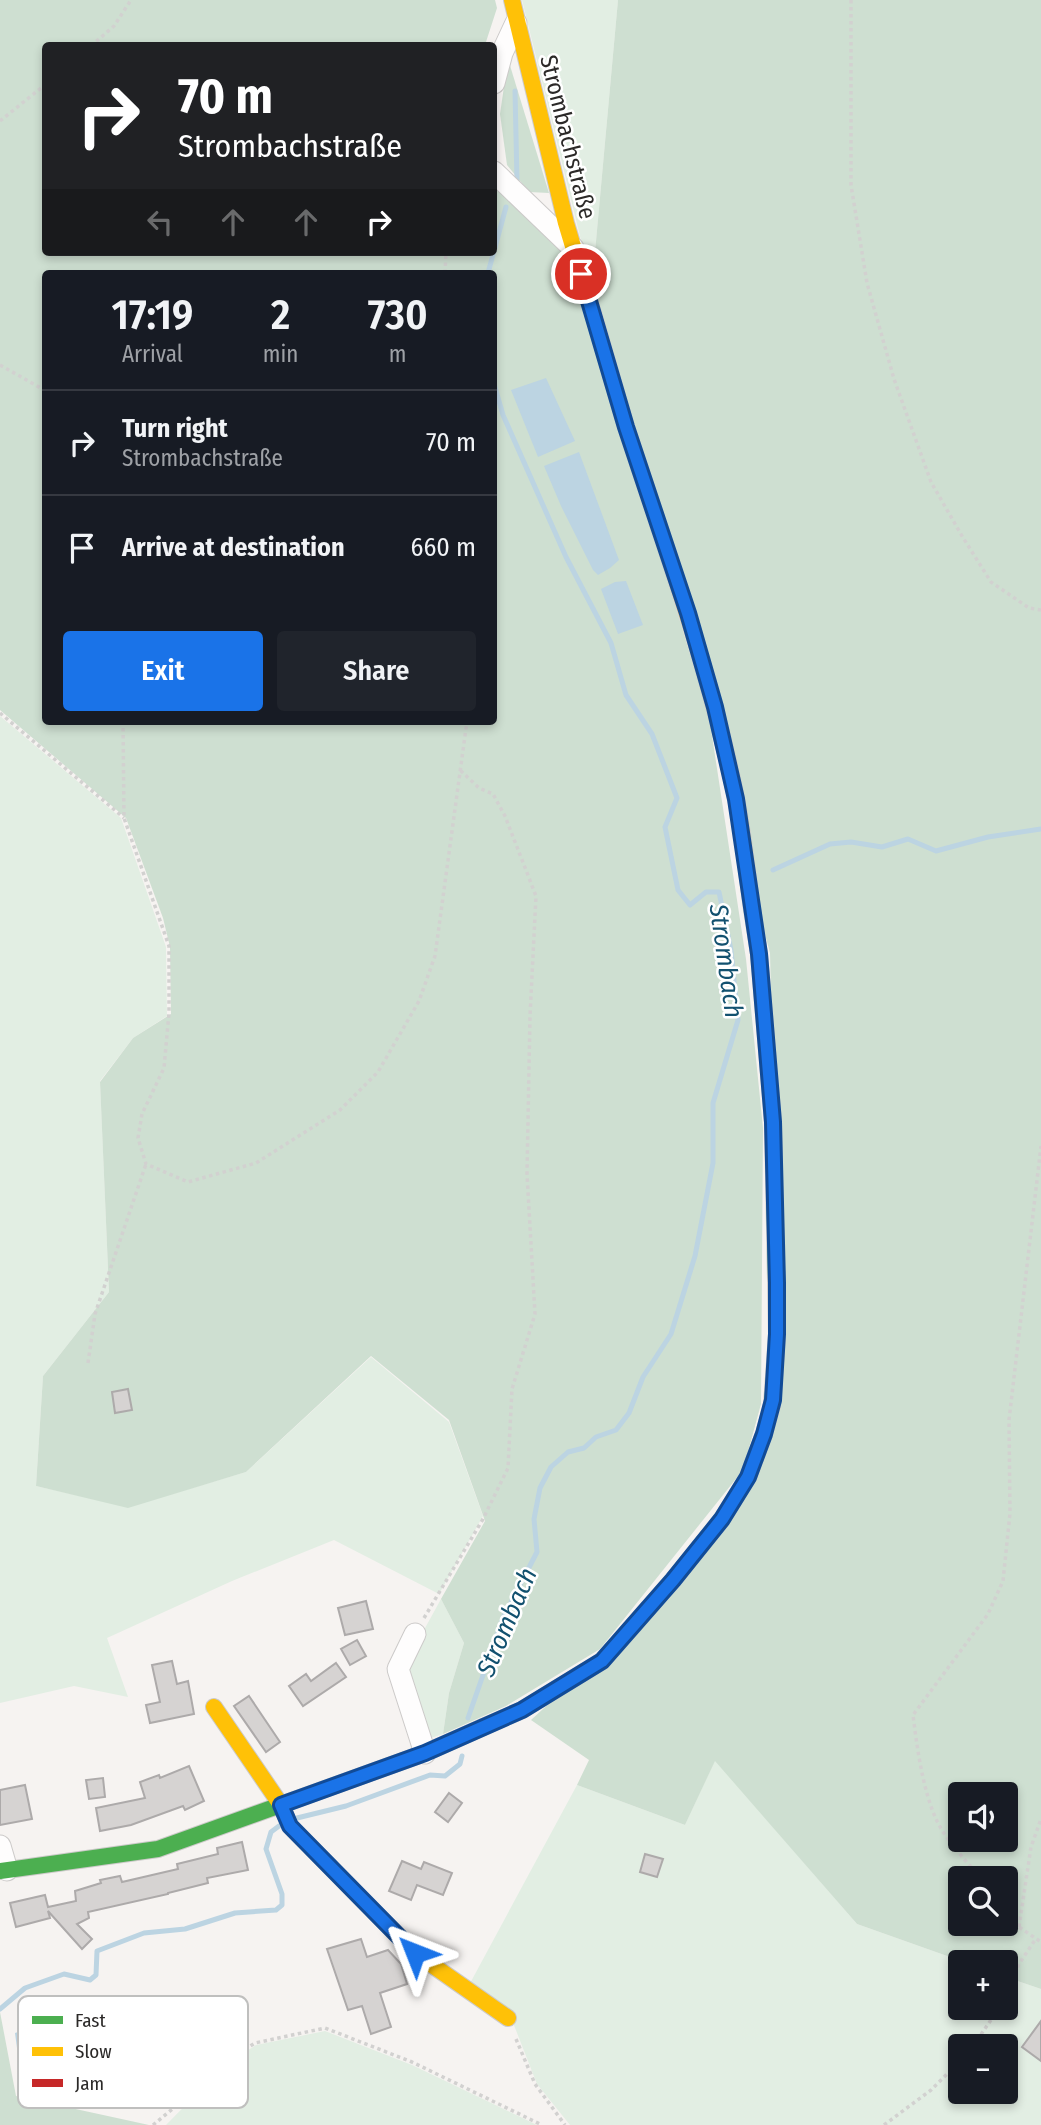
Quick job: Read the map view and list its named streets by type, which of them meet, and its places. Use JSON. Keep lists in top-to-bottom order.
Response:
{
  "streets": {
    "main road": ["Strombachstraße"]
  },
  "water": ["Strombach"],
  "legend": ["Fast", "Slow", "Jam"],
  "page": {
    "turn": ["70 m", "Strombachstraße"],
    "eta": [
      "17:19",
      "Arrival",
      "2",
      "min",
      "730",
      "m"
    ],
    "list": [
      {
        "name": "Turn right",
        "note": "Strombachstraße",
        "value": "70 m"
      },
      {
        "name": "Arrive at destination",
        "value": "660 m"
      }
    ],
    "buttons": ["Exit", "Share"],
    "map_buttons": ["+", "−"]
  }
}
